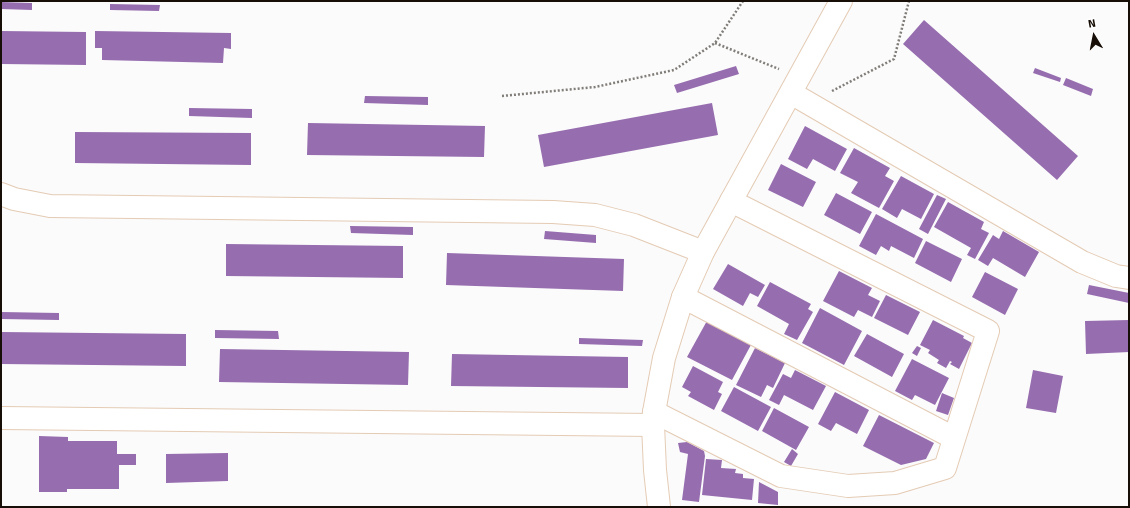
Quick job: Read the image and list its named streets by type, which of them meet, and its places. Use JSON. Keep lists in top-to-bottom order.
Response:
{
  "north": "top"
}
